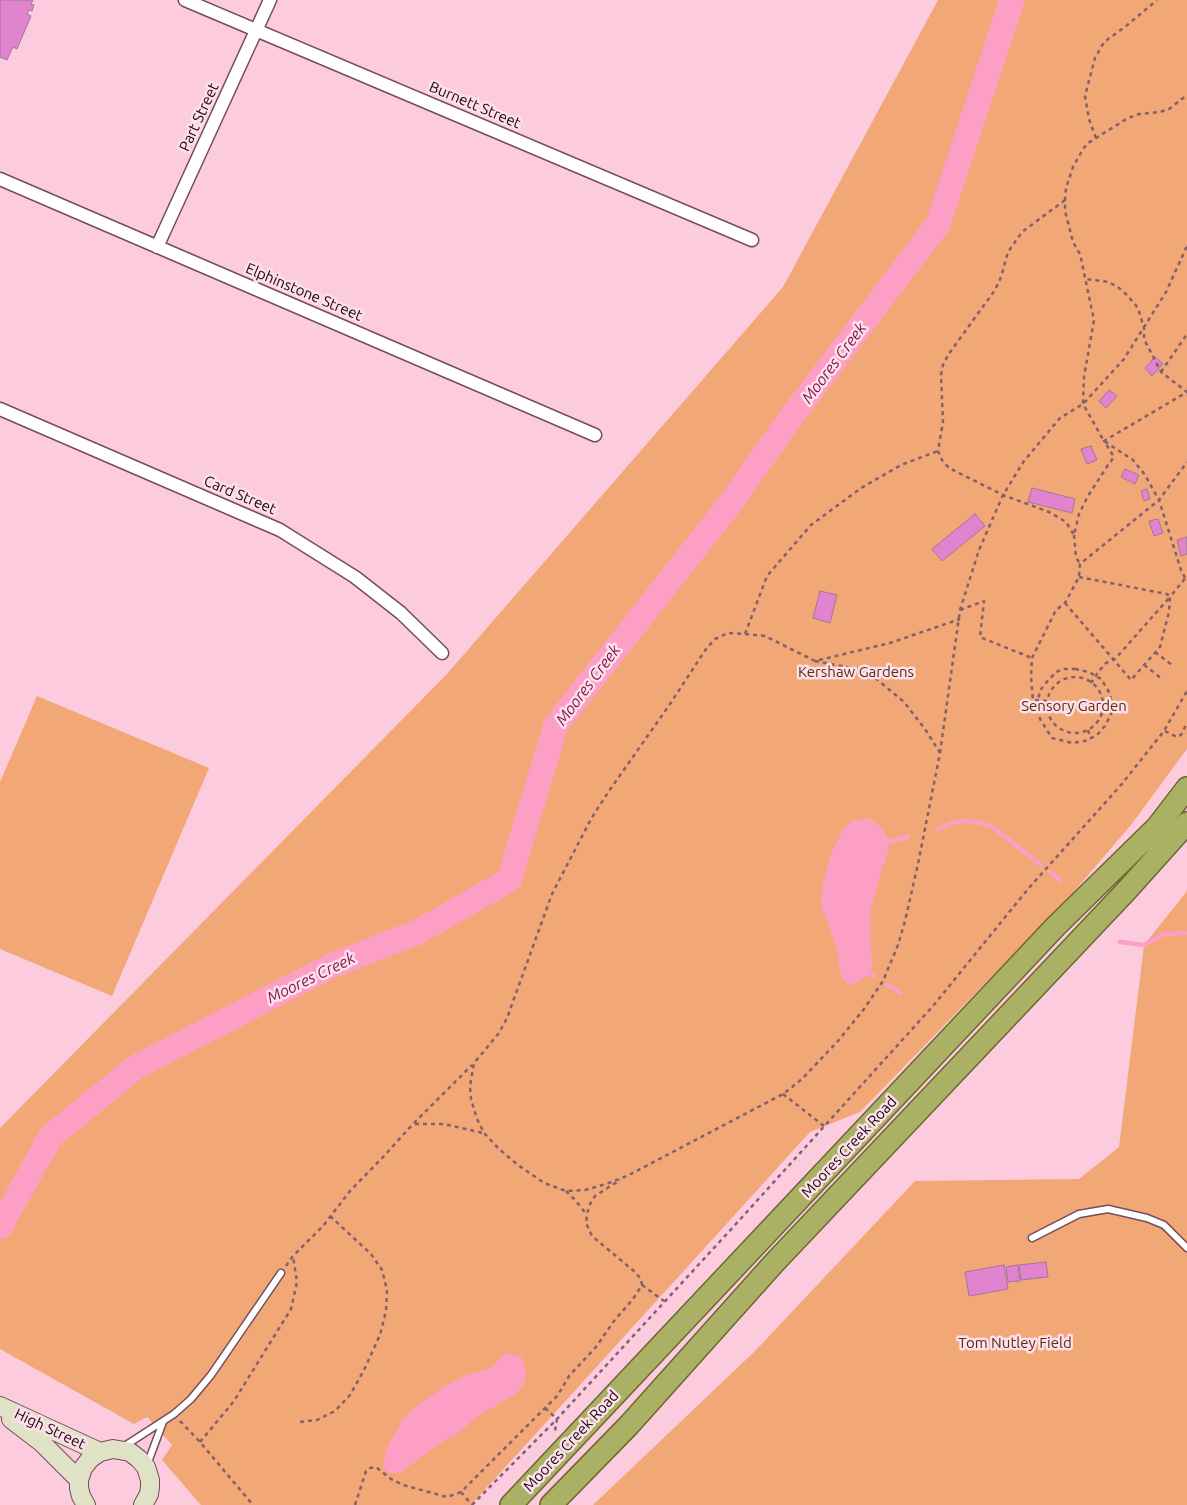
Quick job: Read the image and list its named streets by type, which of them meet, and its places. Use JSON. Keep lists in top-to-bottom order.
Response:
{
  "streets": {
    "highway": ["Moores Creek Road"],
    "main road": ["High Street"],
    "street": [
      "Burnett Street",
      "Part Street",
      "Elphinstone Street",
      "Card Street"
    ]
  },
  "crossings": [
    ["Burnett Street", "Part Street"],
    ["Part Street", "Elphinstone Street"]
  ],
  "water": ["Moores Creek"],
  "parks": ["Kershaw Gardens", "Sensory Garden", "Tom Nutley Field"]
}
